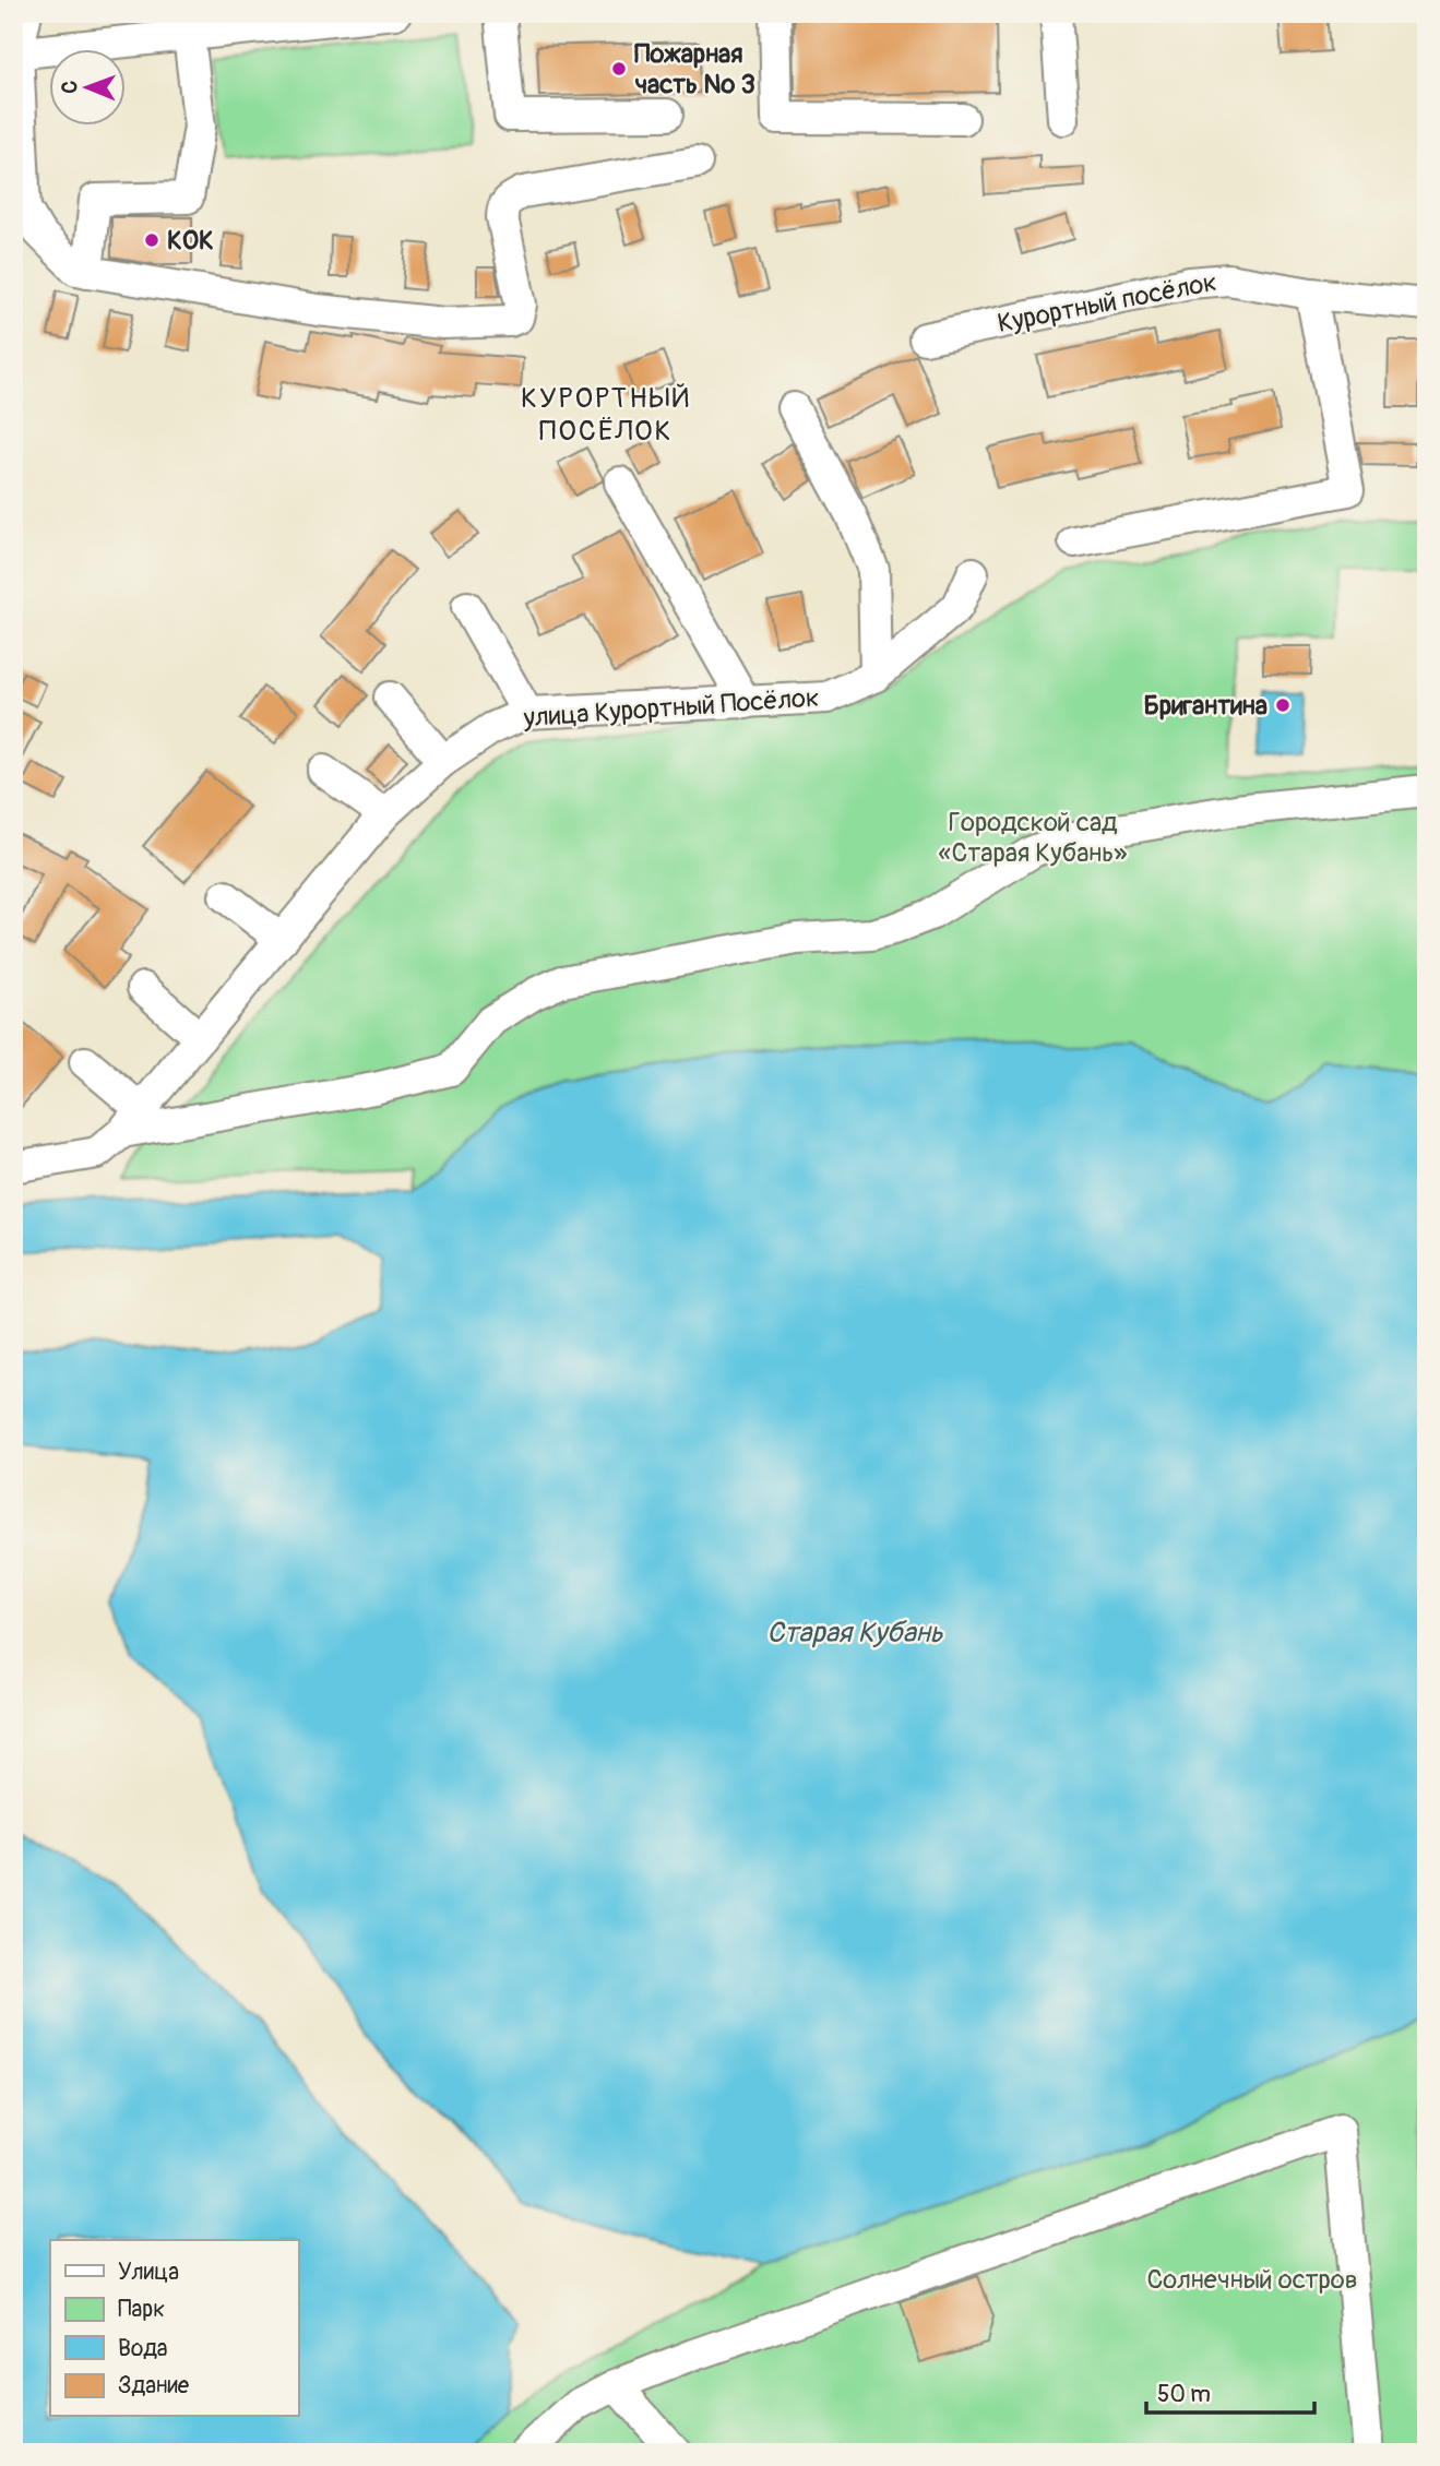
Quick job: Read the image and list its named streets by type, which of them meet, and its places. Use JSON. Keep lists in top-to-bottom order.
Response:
{
  "streets": {
    "street": ["Курортный посёлок", "улица Курортный Посёлок"]
  },
  "districts": ["КУРОРТНЫЙ ПОСЁЛОК"],
  "water": ["Старая Кубань"],
  "parks": ["Городской сад «Старая Кубань»", "Солнечный остров"],
  "places": ["Пожарная часть № 3", "КОК", "Бригантина"],
  "legend": [
    "Улица",
    "Парк",
    "Вода",
    "Здание"
  ],
  "scale_bar": "50 m",
  "north": "left"
}
